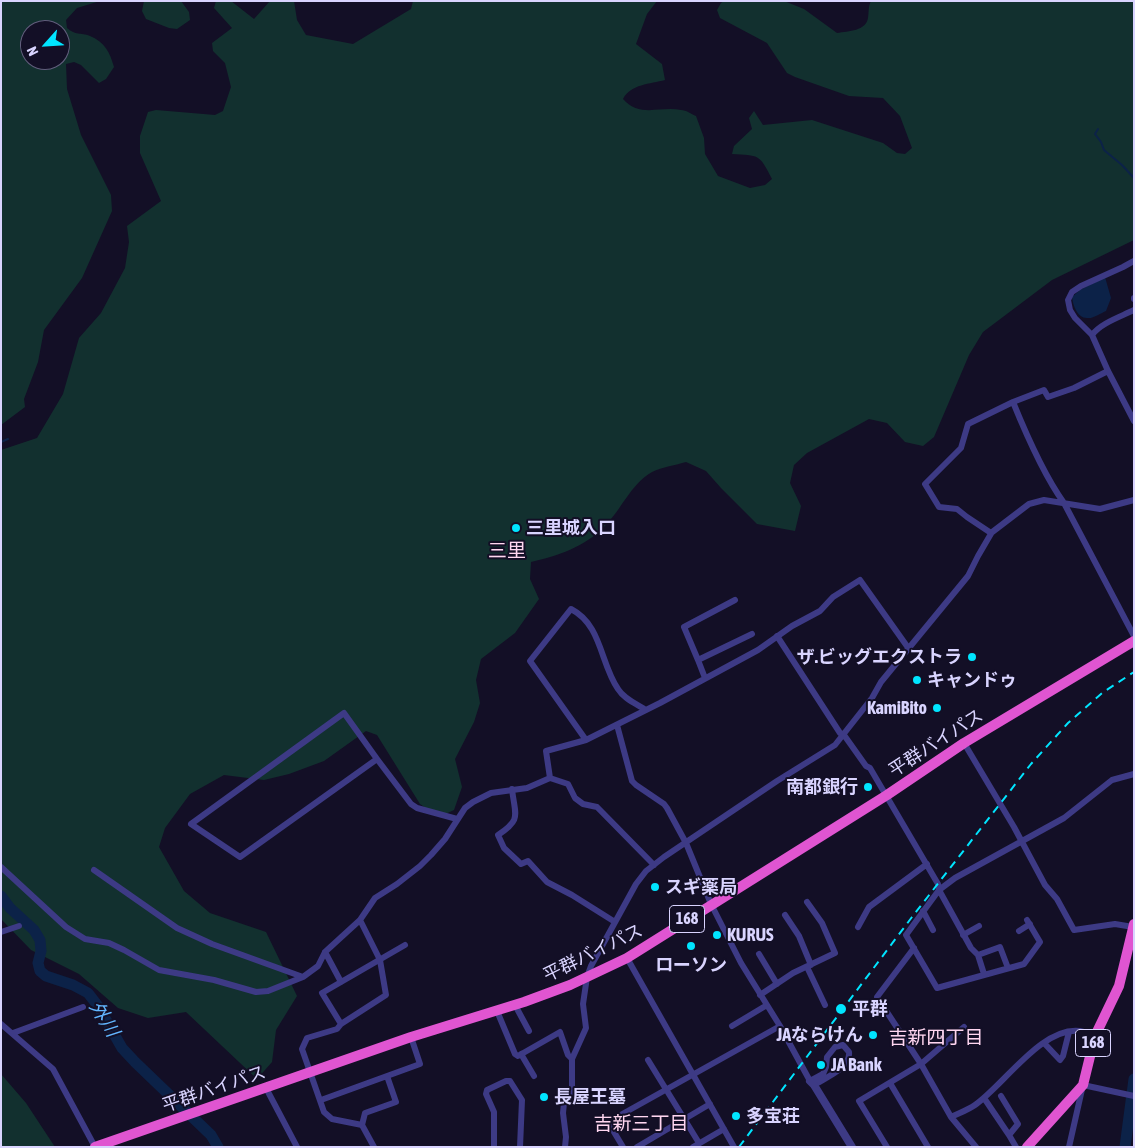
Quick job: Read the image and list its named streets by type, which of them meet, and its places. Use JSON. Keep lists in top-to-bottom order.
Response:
{
  "streets": {
    "highway": ["平群バイパス", "168"]
  },
  "districts": ["三里", "吉新四丁目", "吉新三丁目"],
  "water": ["外川"],
  "places": [
    "三里城入口",
    "ザ.ビッグエクストラ",
    "キャンドゥ",
    "KamiBito",
    "南都銀行",
    "スギ薬局",
    "KURUS",
    "ローソン",
    "平群",
    "JAならけん",
    "JA Bank",
    "長屋王墓",
    "多宝荘"
  ],
  "north": "bottom left"
}
